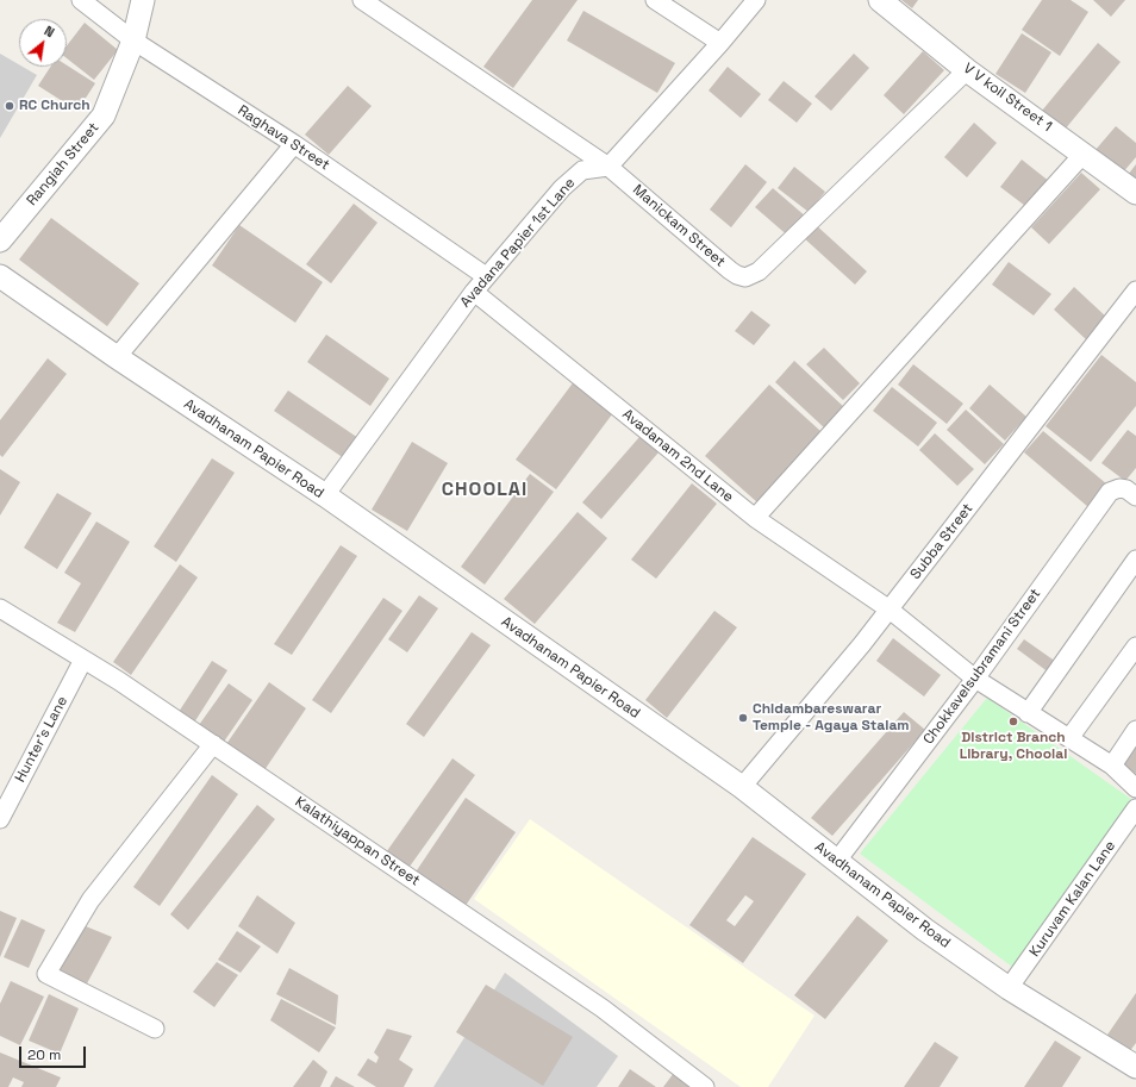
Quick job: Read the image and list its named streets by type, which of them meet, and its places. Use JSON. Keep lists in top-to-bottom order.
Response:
{
  "streets": {
    "street": [
      "V V koil Street 1",
      "Raghava Street",
      "Rangiah Street",
      "Manickam Street",
      "Avadana Papier 1st Lane",
      "Avadhanam Papier Road",
      "Avadanam 2nd Lane",
      "Subba Street",
      "Chokkavelsubramani Street",
      "Hunter's Lane",
      "Kalathiyappan Street",
      "Kuruvam Kalan Lane"
    ]
  },
  "crossings": [
    ["V V koil Street 1", "Manickam Street"],
    ["Raghava Street", "Rangiah Street"],
    ["Raghava Street", "Avadana Papier 1st Lane"],
    ["Manickam Street", "Avadana Papier 1st Lane"],
    ["Avadana Papier 1st Lane", "Avadhanam Papier Road"],
    ["Avadana Papier 1st Lane", "Avadanam 2nd Lane"],
    ["Avadhanam Papier Road", "Subba Street"],
    ["Avadhanam Papier Road", "Chokkavelsubramani Street"],
    ["Avadhanam Papier Road", "Kuruvam Kalan Lane"],
    ["Avadanam 2nd Lane", "Subba Street"],
    ["Avadanam 2nd Lane", "Chokkavelsubramani Street"],
    ["Hunter's Lane", "Kalathiyappan Street"]
  ],
  "districts": ["CHOOLAI"],
  "places": ["RC Church", "Chidambareswarar Temple - Agaya Stalam", "District Branch Library, Choolai"],
  "scale_bar": "20 m",
  "north": "top right"
}
